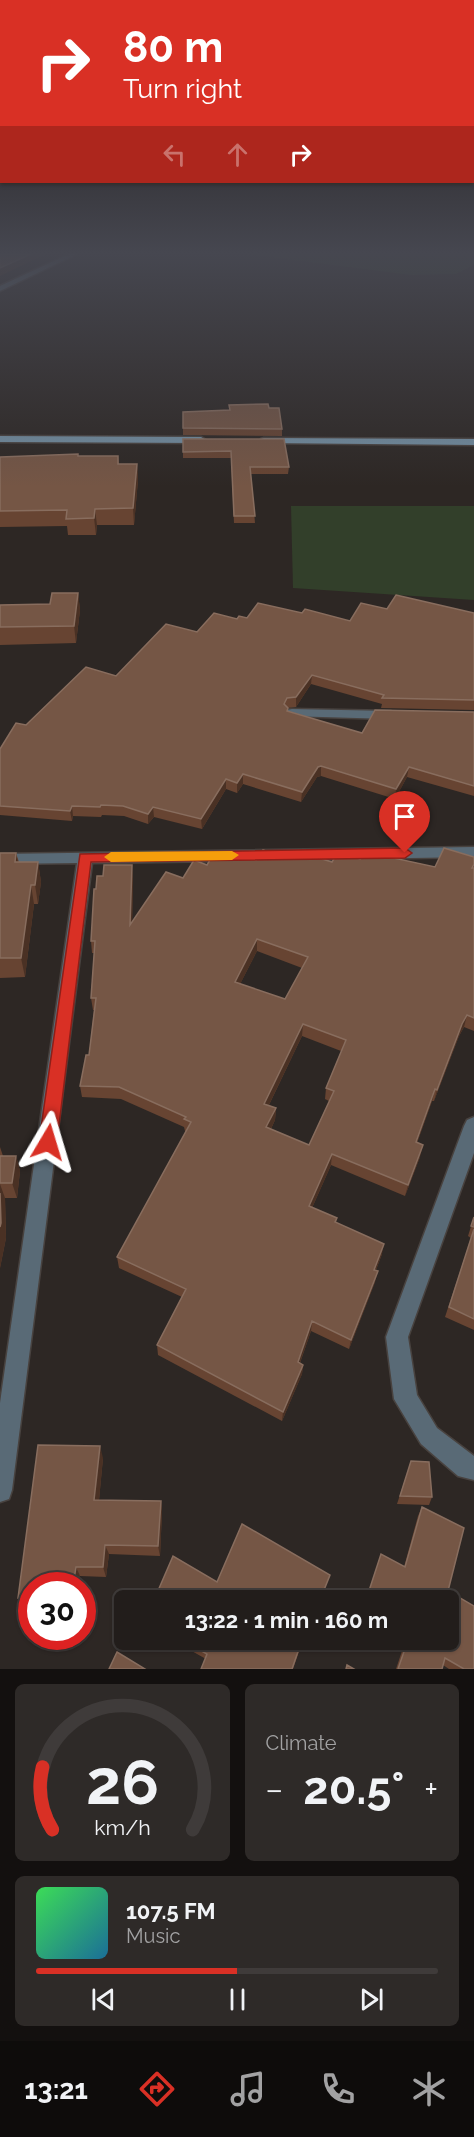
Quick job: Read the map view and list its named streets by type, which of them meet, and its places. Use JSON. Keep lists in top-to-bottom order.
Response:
{
  "page": {
    "turn": ["80 m", "Turn right"],
    "limit": "30",
    "trip": "13:22 · 1 min · 160 m",
    "tile": "Climate",
    "heat": ["−", "20.5°", "+"],
    "song": ["107.5 FM", "Music"],
    "tabs": "13:21",
    "gauge": ["26", "km/h"]
  }
}
